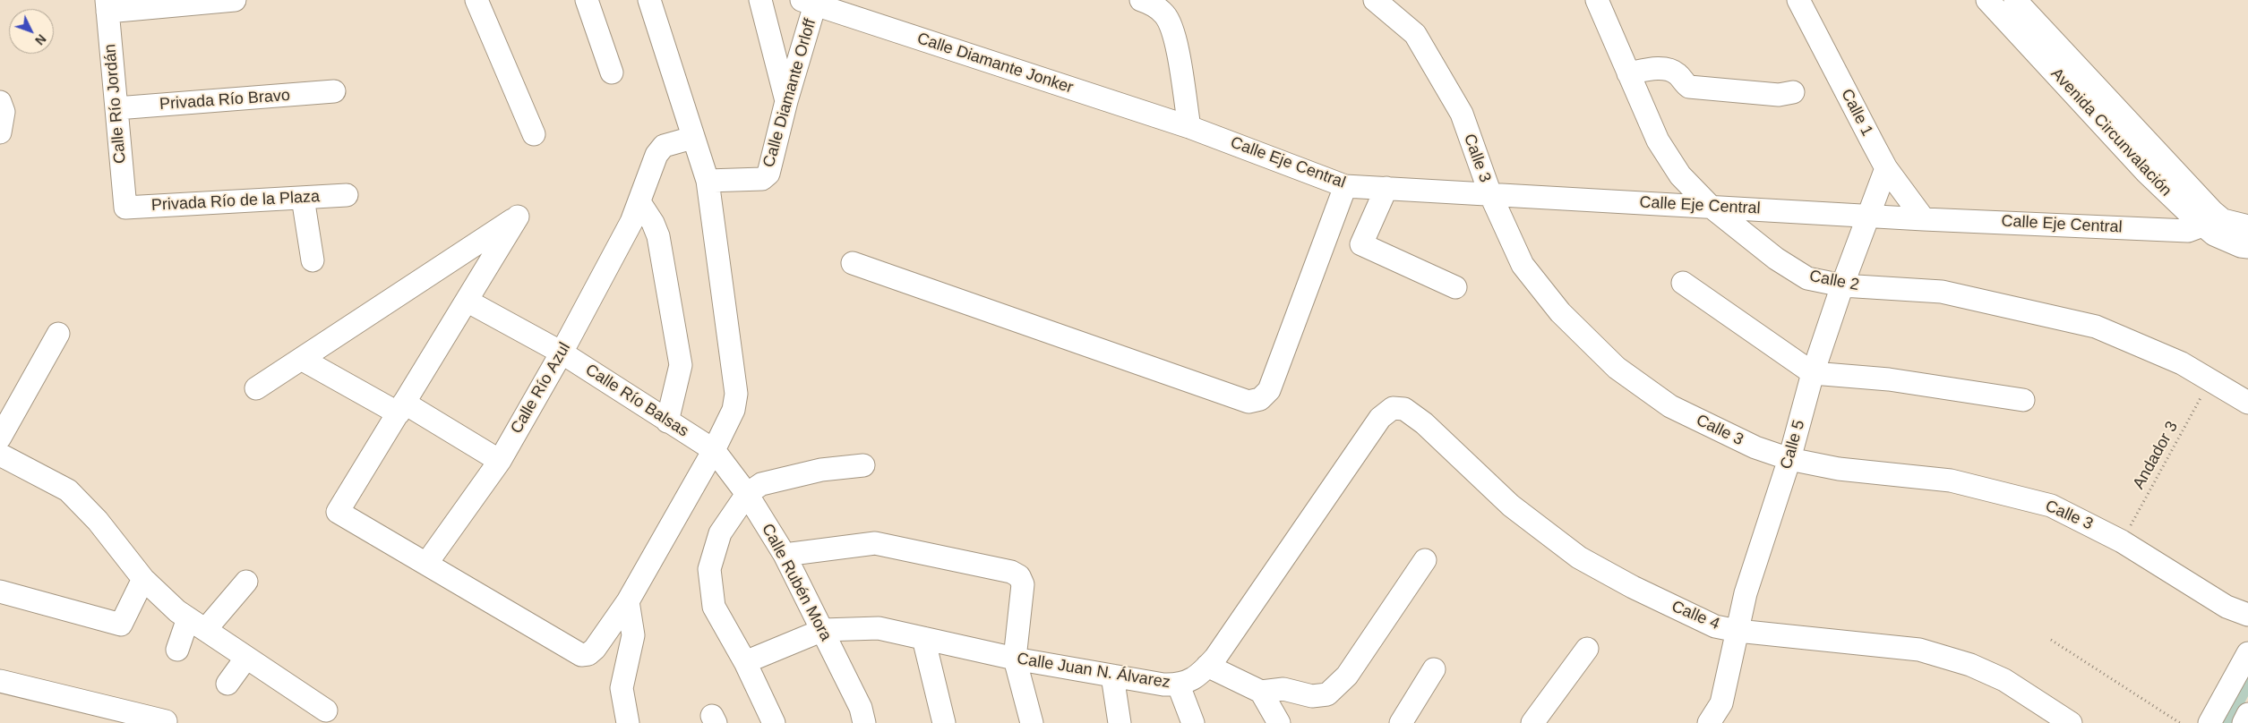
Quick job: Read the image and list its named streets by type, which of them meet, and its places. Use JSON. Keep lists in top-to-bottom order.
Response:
{
  "streets": {
    "street": [
      "Calle Diamante Jonker",
      "Calle Diamante Orloff",
      "Privada Río Bravo",
      "Calle Río Jordán",
      "Calle 1",
      "Avenida Circunvalación",
      "Calle 3",
      "Calle Eje Central",
      "Privada Río de la Plaza",
      "Calle 2",
      "Calle Río Azul",
      "Calle Río Balsas",
      "Calle 5",
      "Calle Rubén Mora",
      "Calle 4",
      "Calle Juan N. Álvarez"
    ],
    "path": ["Andador 3"]
  },
  "crossings": [
    ["Calle Diamante Jonker", "Calle Diamante Orloff"],
    ["Calle Diamante Jonker", "Calle Eje Central"],
    ["Privada Río Bravo", "Calle Río Jordán"],
    ["Calle Río Jordán", "Privada Río de la Plaza"],
    ["Calle 1", "Calle Eje Central"],
    ["Calle 1", "Calle 5"],
    ["Avenida Circunvalación", "Calle Eje Central"],
    ["Calle 3", "Calle Eje Central"],
    ["Calle 3", "Calle 5"],
    ["Calle 3", "Andador 3"],
    ["Calle Eje Central", "Calle 2"],
    ["Calle Eje Central", "Calle 5"],
    ["Calle 2", "Calle 5"],
    ["Calle 2", "Andador 3"],
    ["Calle Río Azul", "Calle Río Balsas"],
    ["Calle Río Balsas", "Calle Rubén Mora"],
    ["Calle 5", "Calle 4"],
    ["Calle Rubén Mora", "Calle Juan N. Álvarez"],
    ["Calle 4", "Calle Juan N. Álvarez"]
  ],
  "north": "bottom right"
}
